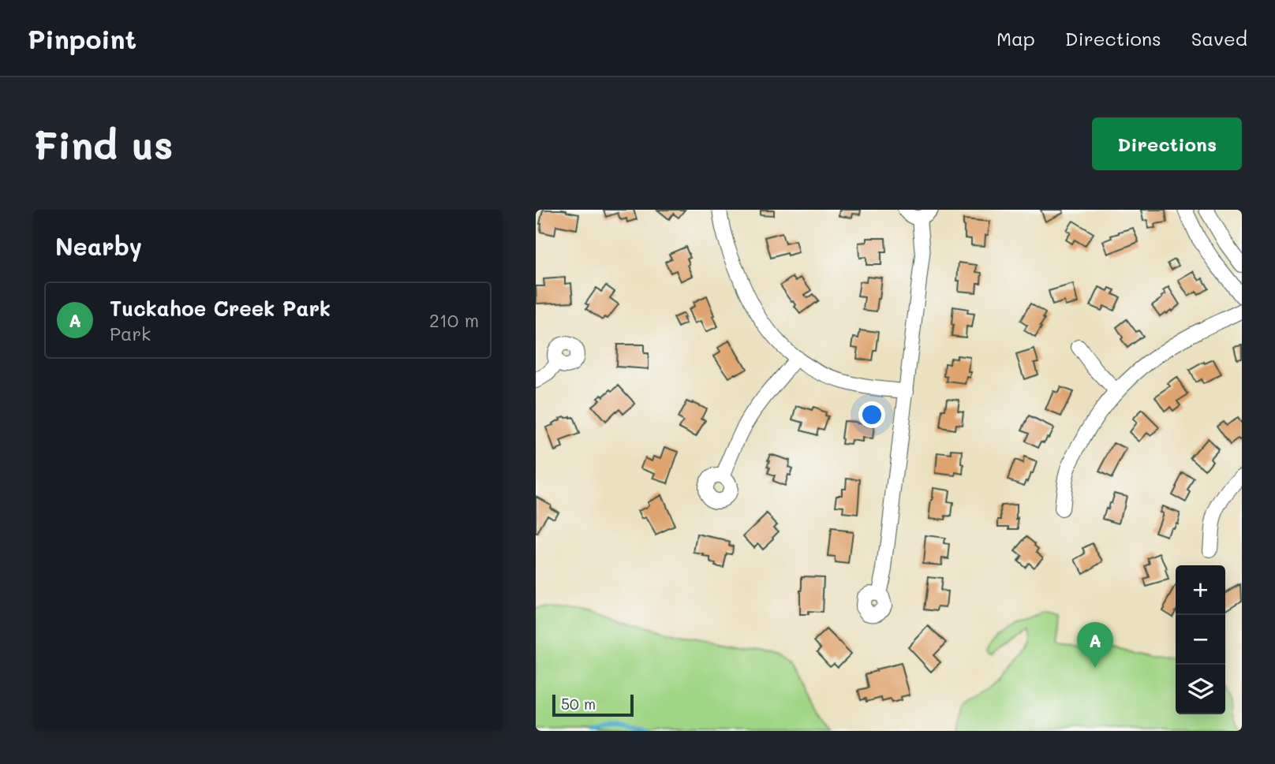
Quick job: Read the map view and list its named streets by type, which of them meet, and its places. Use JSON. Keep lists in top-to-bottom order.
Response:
{
  "scale_bar": "50 m",
  "page": {
    "header": "Pinpoint",
    "nav": ["Map", "Directions", "Saved"],
    "buttons": "Directions",
    "title": "Find us",
    "heading": "Nearby",
    "list": [
      {
        "mark": "A",
        "name": "Tuckahoe Creek Park",
        "note": "Park",
        "value": "210 m"
      }
    ],
    "map_buttons": ["+", "−"],
    "pins": "A",
    "scale": "50 m"
  }
}
